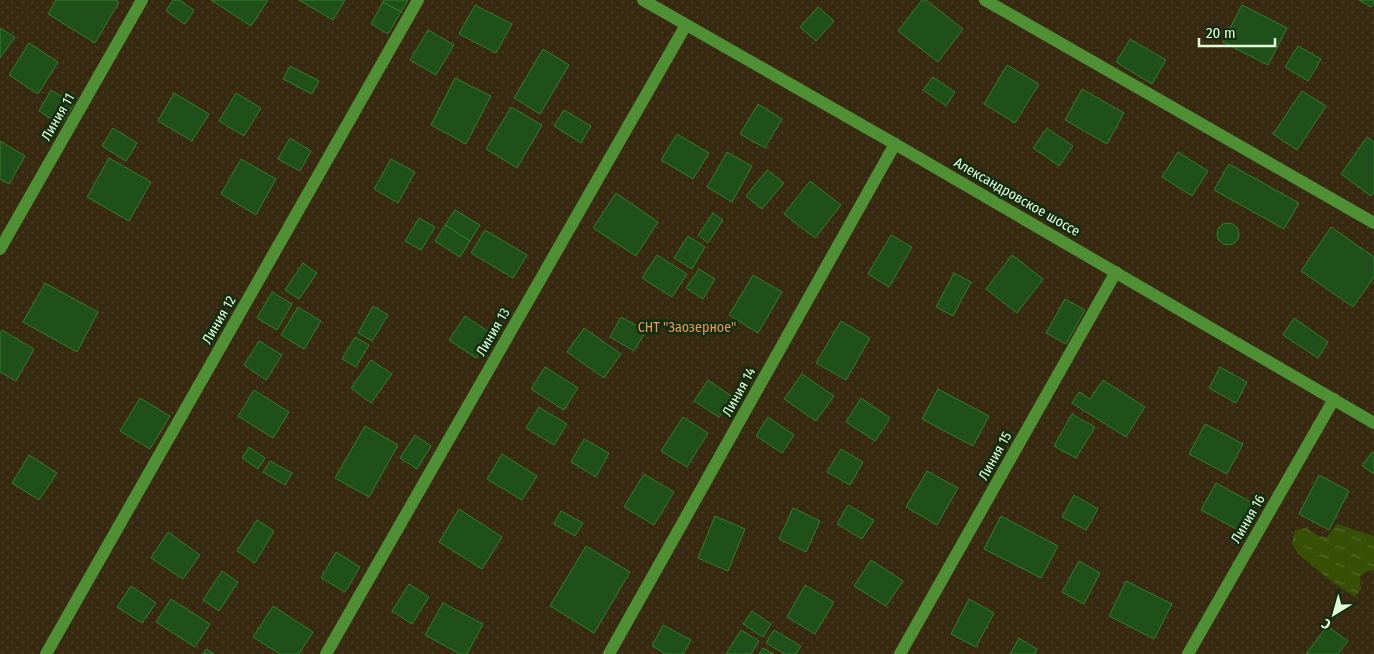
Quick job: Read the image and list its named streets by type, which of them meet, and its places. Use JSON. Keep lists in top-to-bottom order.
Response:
{
  "streets": {
    "street": [
      "Линия 11",
      "Александровское шоссе",
      "Линия 12",
      "Линия 13",
      "Линия 14",
      "Линия 15",
      "Линия 16"
    ]
  },
  "crossings": [
    ["Александровское шоссе", "Линия 13"],
    ["Александровское шоссе", "Линия 14"],
    ["Александровское шоссе", "Линия 15"],
    ["Александровское шоссе", "Линия 16"]
  ],
  "parks": ["СНТ \"Заозерное\""],
  "scale_bar": "20 m",
  "north": "bottom left"
}
